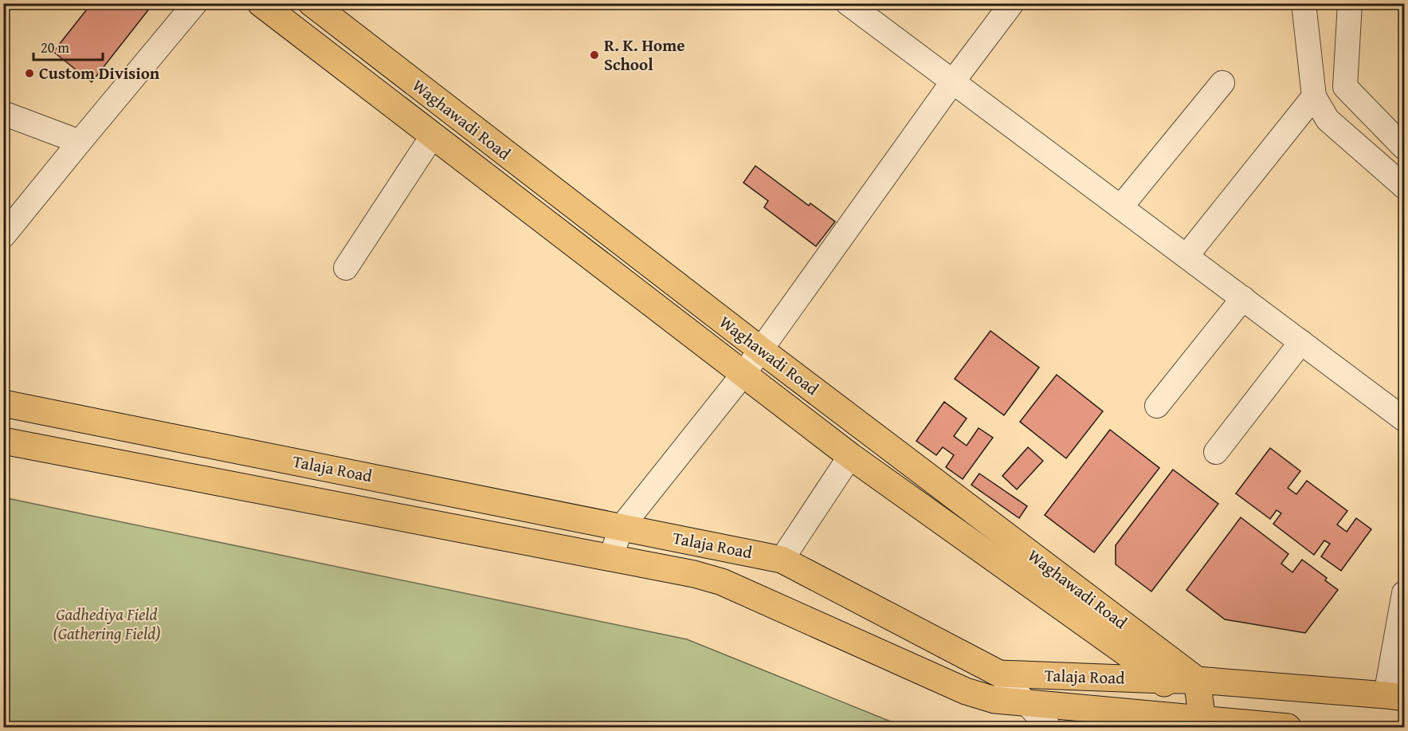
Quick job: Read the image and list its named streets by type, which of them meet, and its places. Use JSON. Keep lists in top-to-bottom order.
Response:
{
  "streets": {
    "main road": ["Waghawadi Road", "Talaja Road"]
  },
  "crossings": [
    ["Waghawadi Road", "Talaja Road"]
  ],
  "parks": ["Gadhediya Field (Gathering Field)"],
  "places": ["R. K. Home School", "Custom Division"],
  "scale_bar": "20 m"
}
